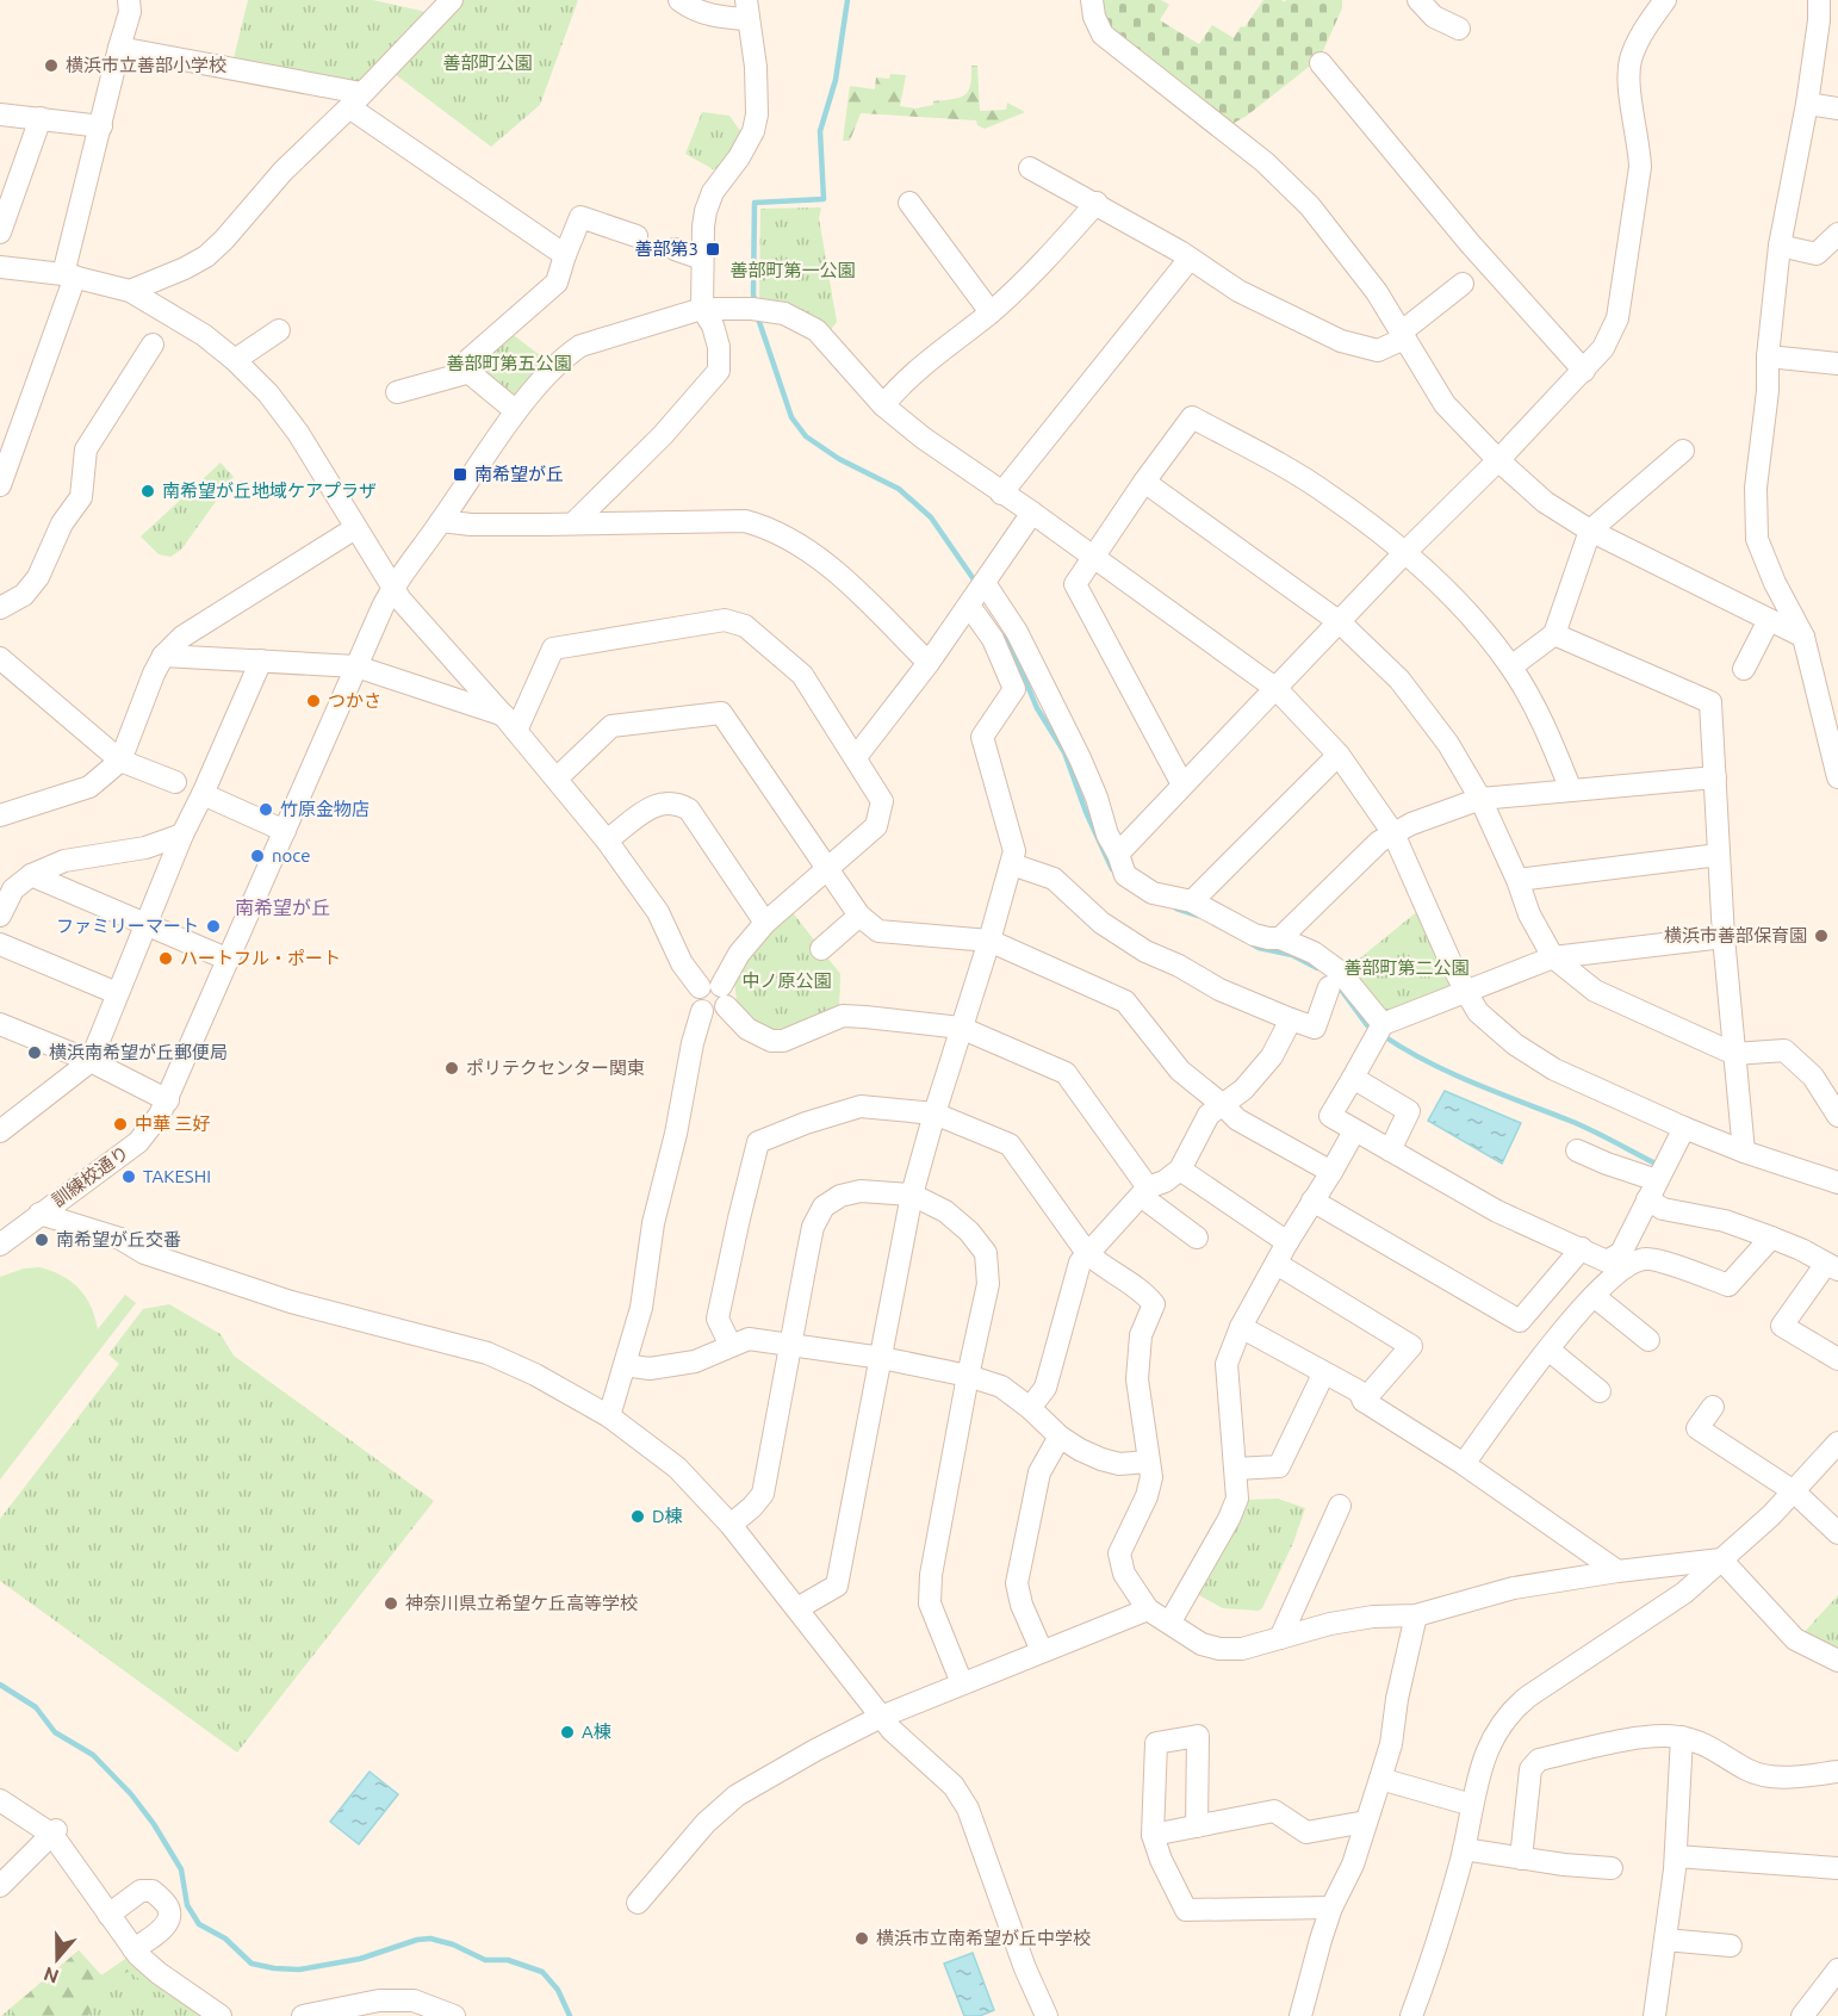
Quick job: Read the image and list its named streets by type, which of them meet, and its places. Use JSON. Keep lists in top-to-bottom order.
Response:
{
  "streets": {
    "street": ["訓練校通り"]
  },
  "districts": ["南希望が丘"],
  "parks": [
    "善部町公園",
    "善部町第一公園",
    "善部町第五公園",
    "善部町第二公園",
    "中ノ原公園"
  ],
  "places": {
    "other": [
      "横浜市立善部小学校",
      "南希望が丘地域ケアプラザ",
      "つかさ",
      "竹原金物店",
      "noce",
      "ファミリーマート",
      "横浜市善部保育園",
      "ハートフル・ポート",
      "横浜南希望が丘郵便局",
      "ポリテクセンター関東",
      "中華 三好",
      "TAKESHI",
      "南希望が丘交番",
      "D棟",
      "神奈川県立希望ケ丘高等学校",
      "A棟",
      "横浜市立南希望が丘中学校"
    ],
    "transit": ["善部第3", "南希望が丘"]
  },
  "north": "bottom"
}
